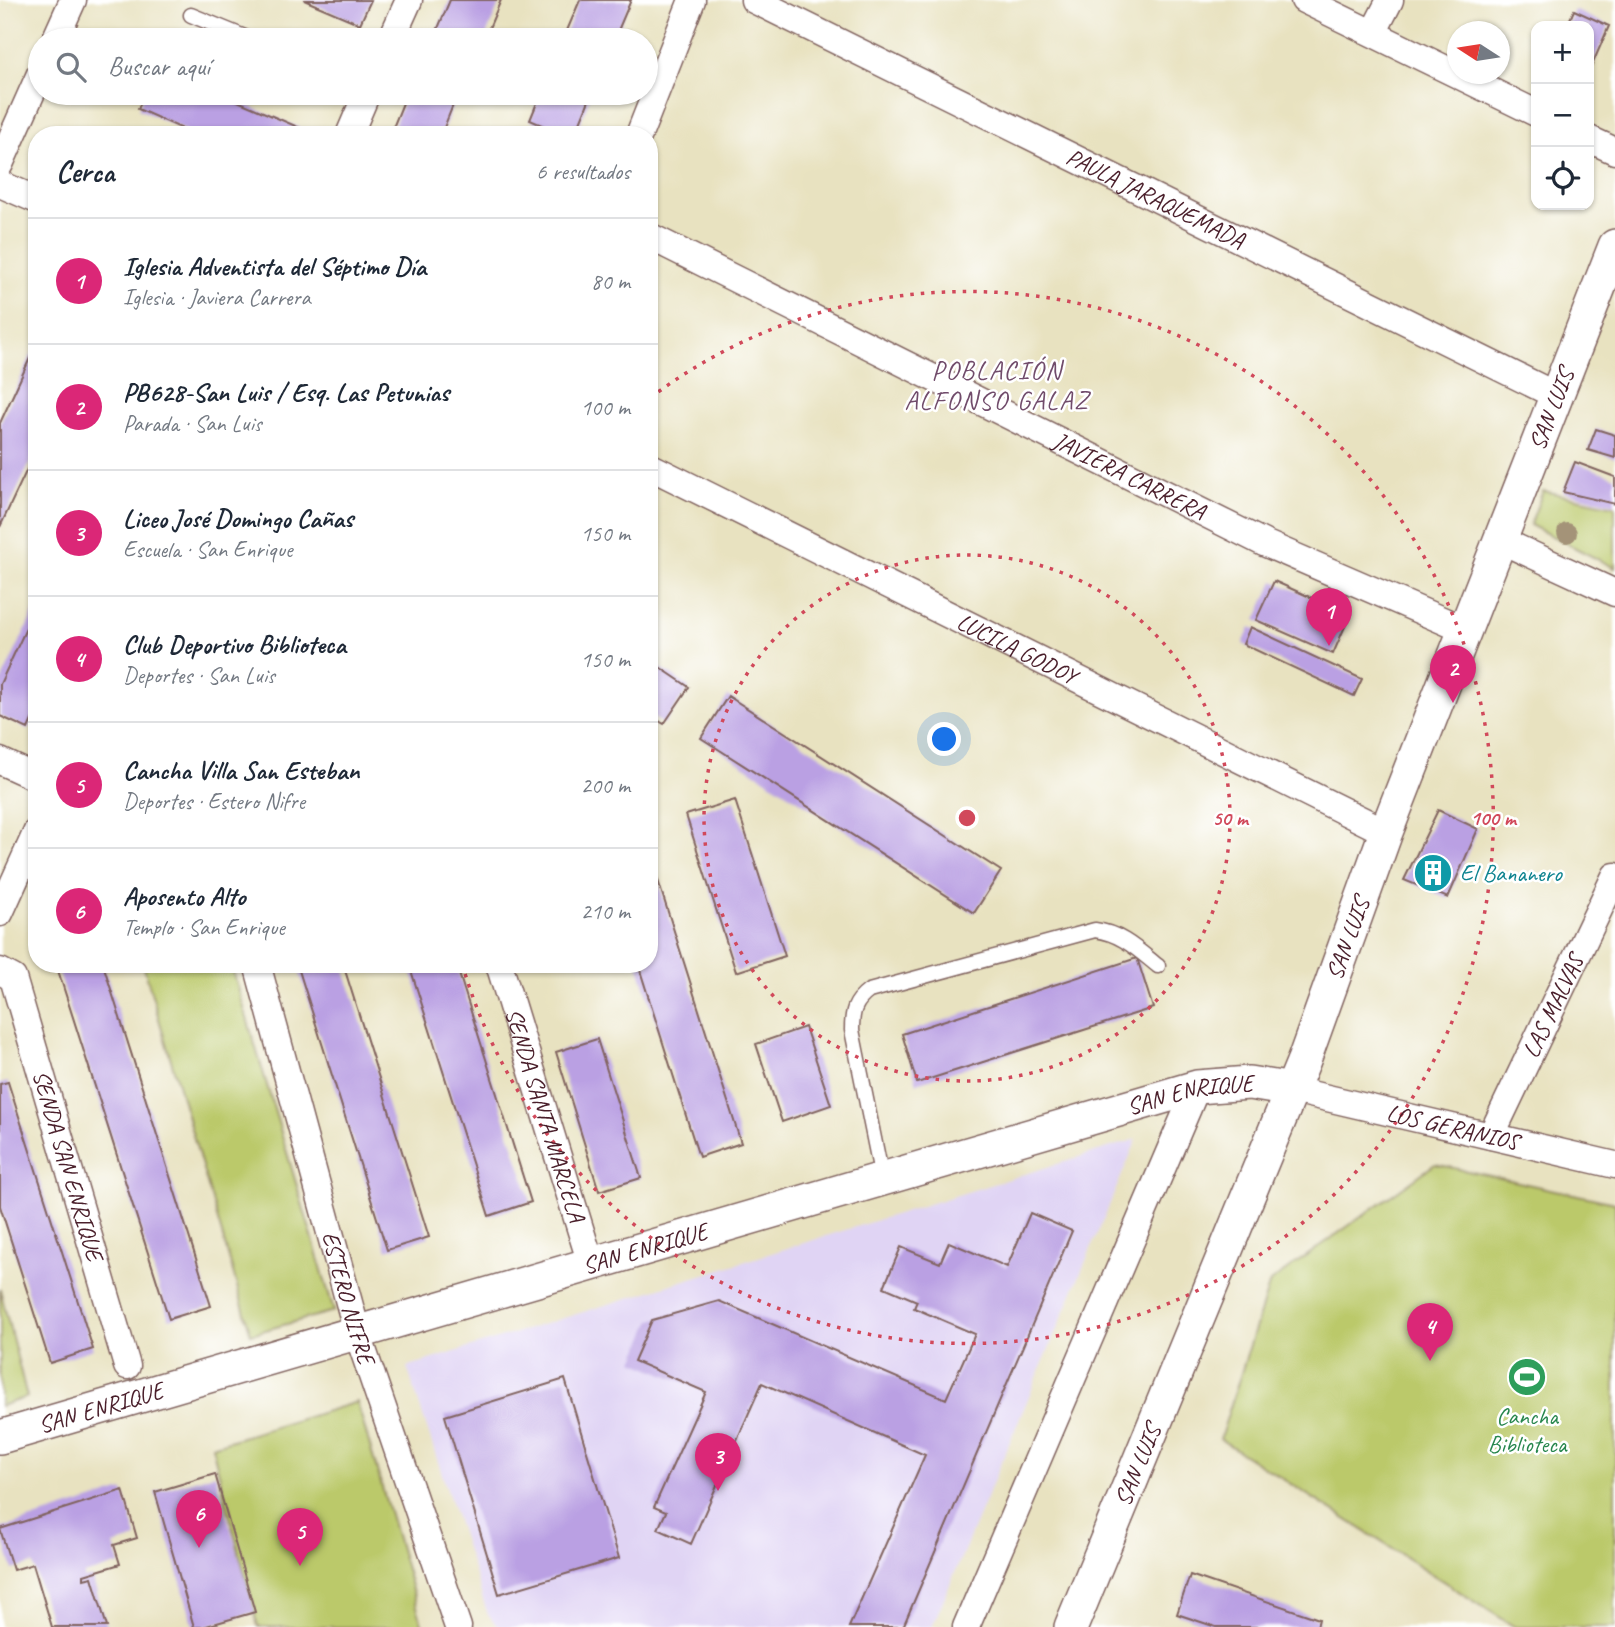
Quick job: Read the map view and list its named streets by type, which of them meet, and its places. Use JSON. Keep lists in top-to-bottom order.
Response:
{
  "streets": {
    "street": [
      "PAULA JARAQUEMADA",
      "SAN LUIS",
      "JAVIERA CARRERA",
      "LUCILA GODOY",
      "LAS MALVAS",
      "SAN ENRIQUE",
      "SENDA SANTA MARCELA",
      "LOS GERANIOS",
      "SENDA SAN ENRIQUE",
      "ESTERO NIFRE"
    ]
  },
  "crossings": [
    ["PAULA JARAQUEMADA", "SAN LUIS"],
    ["SAN LUIS", "JAVIERA CARRERA"],
    ["SAN LUIS", "LUCILA GODOY"],
    ["SAN LUIS", "SAN ENRIQUE"],
    ["SAN LUIS", "LOS GERANIOS"],
    ["LAS MALVAS", "LOS GERANIOS"],
    ["SAN ENRIQUE", "SENDA SANTA MARCELA"],
    ["SAN ENRIQUE", "LOS GERANIOS"],
    ["SAN ENRIQUE", "ESTERO NIFRE"]
  ],
  "districts": ["POBLACIÓN ALFONSO GALAZ"],
  "places": {
    "building": ["El Bananero"],
    "sports": ["Cancha Biblioteca"]
  },
  "north": "left",
  "page": {
    "map_buttons": ["+", "−"],
    "search": "Buscar aquí",
    "heading": ["Cerca", "6 resultados"],
    "list": [
      {
        "mark": "1",
        "name": "Iglesia Adventista del Séptimo Día",
        "note": "Iglesia · Javiera Carrera",
        "value": "80 m"
      },
      {
        "mark": "2",
        "name": "PB628-San Luis / Esq. Las Petunias",
        "note": "Parada · San Luis",
        "value": "100 m"
      },
      {
        "mark": "3",
        "name": "Liceo José Domingo Cañas",
        "note": "Escuela · San Enrique",
        "value": "150 m"
      },
      {
        "mark": "4",
        "name": "Club Deportivo Biblioteca",
        "note": "Deportes · San Luis",
        "value": "150 m"
      },
      {
        "mark": "5",
        "name": "Cancha Villa San Esteban",
        "note": "Deportes · Estero Nifre",
        "value": "200 m"
      },
      {
        "mark": "6",
        "name": "Aposento Alto",
        "note": "Templo · San Enrique",
        "value": "210 m"
      }
    ],
    "pins": [
      "1",
      "2",
      "4",
      "3",
      "6",
      "5"
    ]
  },
  "rings": ["50 m", "100 m"]
}
